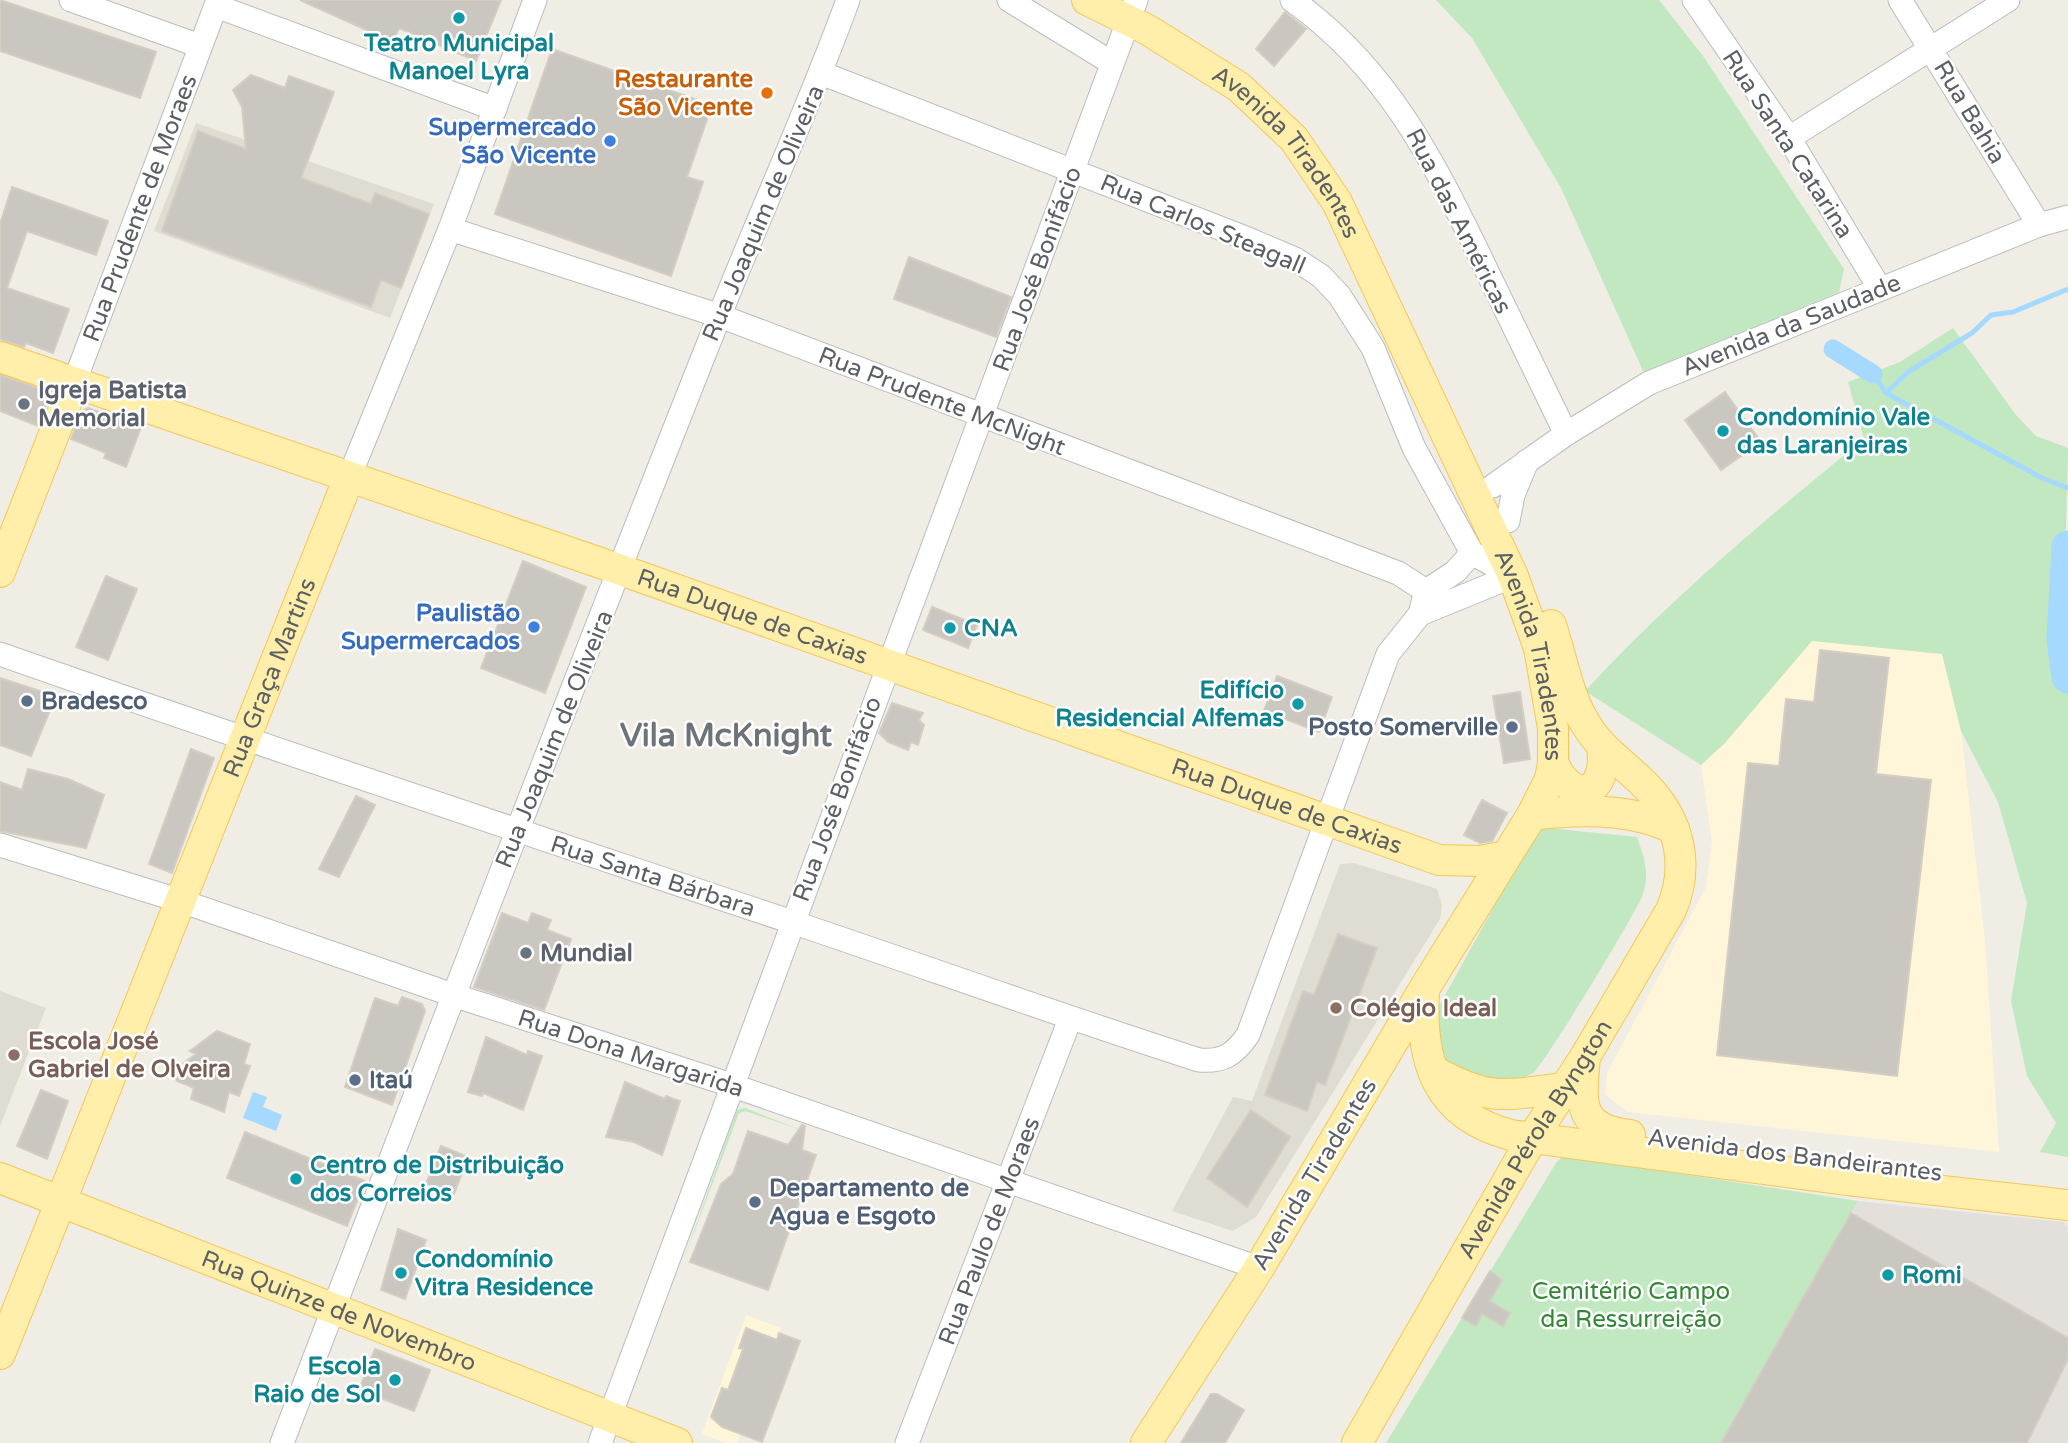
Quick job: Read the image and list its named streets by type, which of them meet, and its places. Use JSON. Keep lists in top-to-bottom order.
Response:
{
  "streets": {
    "main road": [
      "Avenida Tiradentes",
      "Rua Prudente de Moraes",
      "Rua Duque de Caxias",
      "Rua Graça Martins",
      "Avenida Pérola Byngton",
      "Avenida dos Bandeirantes",
      "Rua Quinze de Novembro"
    ],
    "street": [
      "Rua Bahia",
      "Rua Santa Catarina",
      "Rua Joaquim de Oliveira",
      "Rua das Américas",
      "Rua Carlos Steagall",
      "Rua José Bonifácio",
      "Avenida da Saudade",
      "Rua Prudente McNight",
      "Rua Santa Bárbara",
      "Rua Dona Margarida",
      "Rua Paulo de Moraes"
    ]
  },
  "crossings": [
    ["Rua Bahia", "Avenida da Saudade"],
    ["Rua Santa Catarina", "Avenida da Saudade"],
    ["Avenida Tiradentes", "Rua José Bonifácio"],
    ["Avenida Tiradentes", "Avenida da Saudade"],
    ["Avenida Tiradentes", "Rua Duque de Caxias"],
    ["Avenida Tiradentes", "Rua Dona Margarida"],
    ["Avenida Tiradentes", "Avenida Pérola Byngton"],
    ["Avenida Tiradentes", "Avenida dos Bandeirantes"],
    ["Rua Prudente de Moraes", "Rua Duque de Caxias"],
    ["Rua Joaquim de Oliveira", "Rua Carlos Steagall"],
    ["Rua Joaquim de Oliveira", "Rua Prudente McNight"],
    ["Rua Joaquim de Oliveira", "Rua Duque de Caxias"],
    ["Rua Joaquim de Oliveira", "Rua Santa Bárbara"],
    ["Rua Joaquim de Oliveira", "Rua Dona Margarida"],
    ["Rua Joaquim de Oliveira", "Rua Quinze de Novembro"],
    ["Rua das Américas", "Avenida da Saudade"],
    ["Rua Carlos Steagall", "Rua José Bonifácio"],
    ["Rua José Bonifácio", "Rua Prudente McNight"],
    ["Rua José Bonifácio", "Rua Duque de Caxias"],
    ["Rua José Bonifácio", "Rua Santa Bárbara"],
    ["Rua José Bonifácio", "Rua Dona Margarida"],
    ["Rua José Bonifácio", "Rua Quinze de Novembro"],
    ["Rua Prudente McNight", "Rua Graça Martins"],
    ["Rua Duque de Caxias", "Rua Graça Martins"],
    ["Rua Duque de Caxias", "Rua Santa Bárbara"],
    ["Rua Graça Martins", "Rua Santa Bárbara"],
    ["Rua Graça Martins", "Rua Dona Margarida"],
    ["Rua Graça Martins", "Rua Quinze de Novembro"],
    ["Rua Santa Bárbara", "Rua Paulo de Moraes"],
    ["Rua Dona Margarida", "Rua Paulo de Moraes"],
    ["Avenida Pérola Byngton", "Avenida dos Bandeirantes"]
  ],
  "districts": ["Vila McKnight"],
  "parks": ["Cemitério Campo da Ressurreição"],
  "places": [
    "Teatro Municipal Manoel Lyra",
    "Restaurante São Vicente",
    "Supermercado São Vicente",
    "Igreja Batista Memorial",
    "Condomínio Vale das Laranjeiras",
    "Paulistão Supermercados",
    "CNA",
    "Bradesco",
    "Edifício Residencial Alfemas",
    "Posto Somerville",
    "Mundial",
    "Colégio Ideal",
    "Escola José Gabriel de Olveira",
    "Itaú",
    "Centro de Distribuição dos Correios",
    "Departamento de Agua e Esgoto",
    "Condomínio Vitra Residence",
    "Romi",
    "Escola Raio de Sol"
  ]
}
